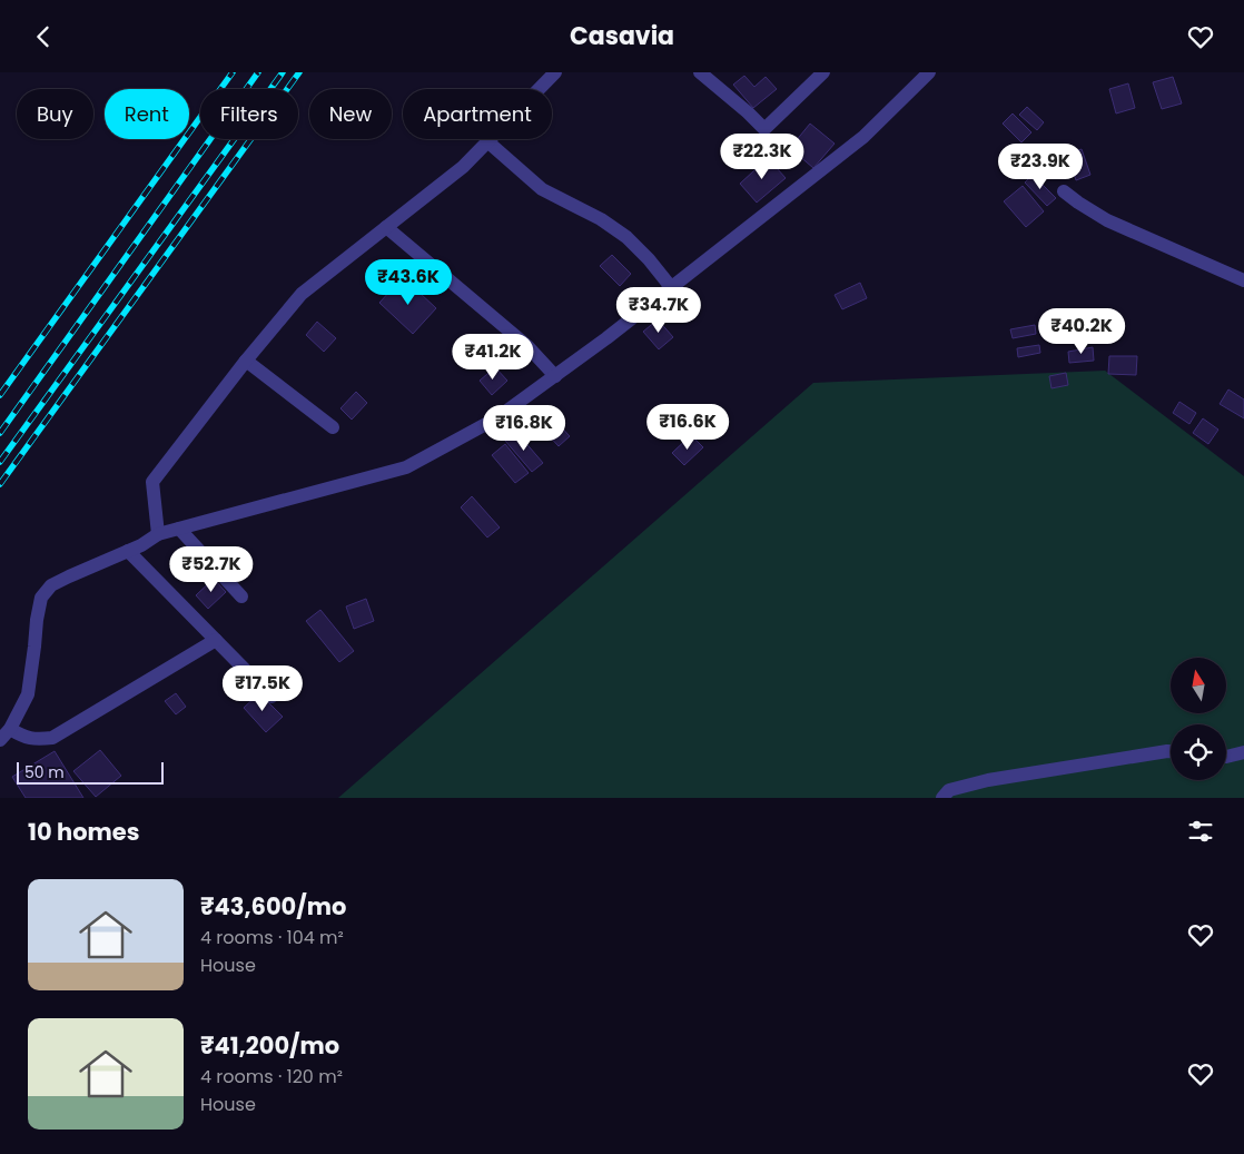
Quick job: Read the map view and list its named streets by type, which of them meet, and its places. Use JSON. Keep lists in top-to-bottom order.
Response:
{
  "scale_bar": "50 m",
  "north": "top",
  "page": {
    "header": "Casavia",
    "chip": [
      "Buy",
      "Rent",
      "Filters",
      "New",
      "Apartment"
    ],
    "price": [
      "₹22.3K",
      "₹23.9K",
      "₹43.6K",
      "₹34.7K",
      "₹40.2K",
      "₹41.2K",
      "₹16.6K",
      "₹16.8K",
      "₹52.7K",
      "₹17.5K"
    ],
    "scale": "50 m",
    "heading": "10 homes",
    "list": [
      {
        "name": "₹43,600/mo",
        "note": "4 rooms · 104 m² · House"
      },
      {
        "name": "₹41,200/mo",
        "note": "4 rooms · 120 m² · House"
      }
    ]
  }
}
